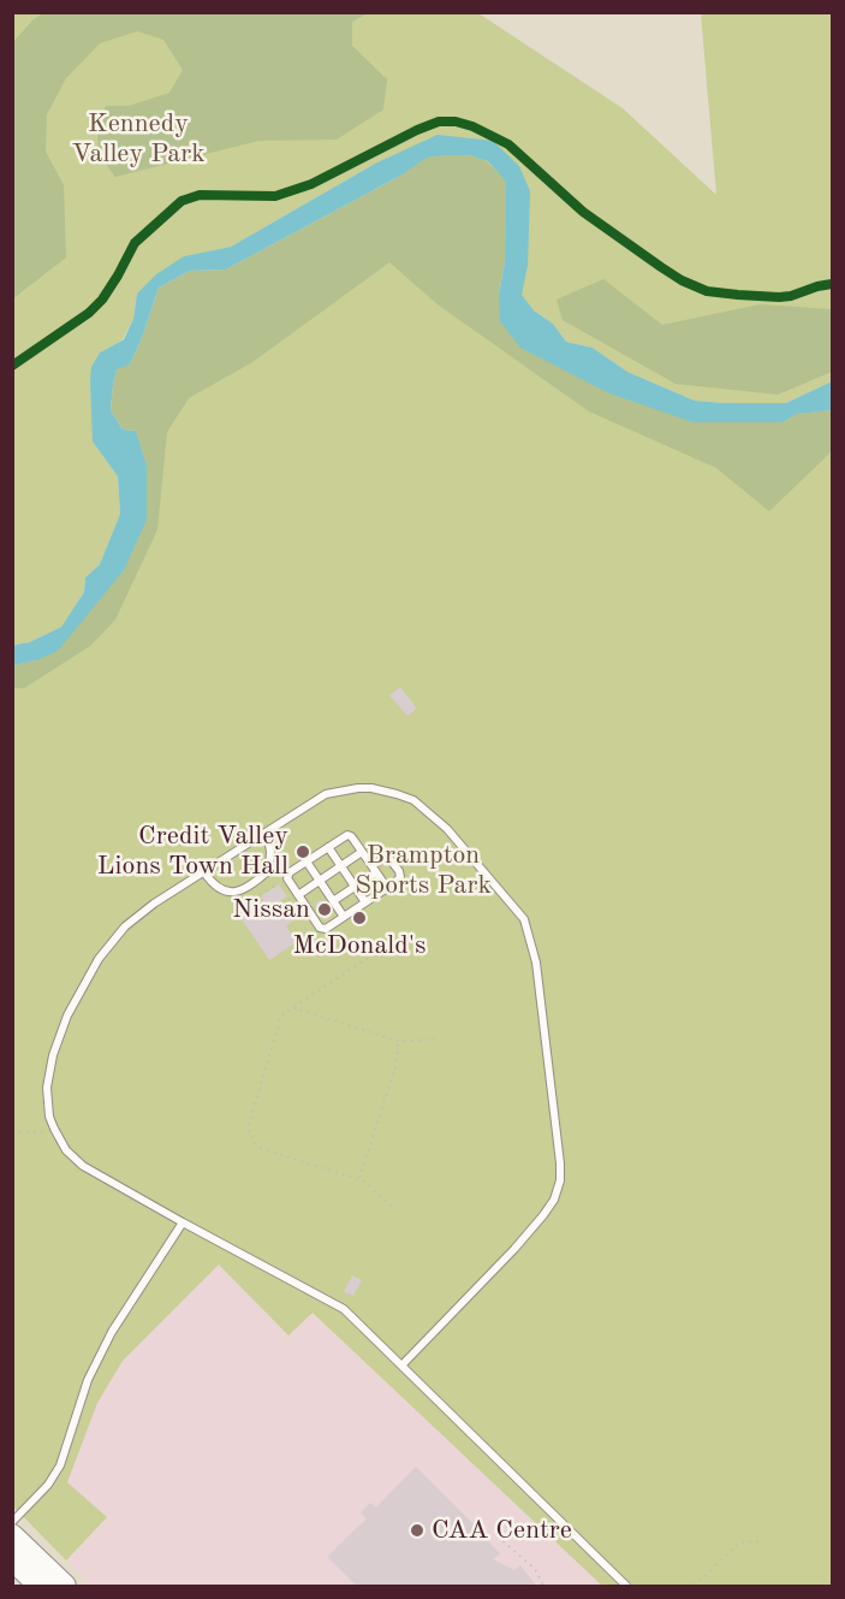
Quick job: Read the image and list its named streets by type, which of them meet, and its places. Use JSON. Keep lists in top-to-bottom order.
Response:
{
  "parks": ["Kennedy Valley Park", "Brampton Sports Park"],
  "places": [
    "Credit Valley Lions Town Hall",
    "Nissan",
    "McDonald's",
    "CAA Centre"
  ]
}
